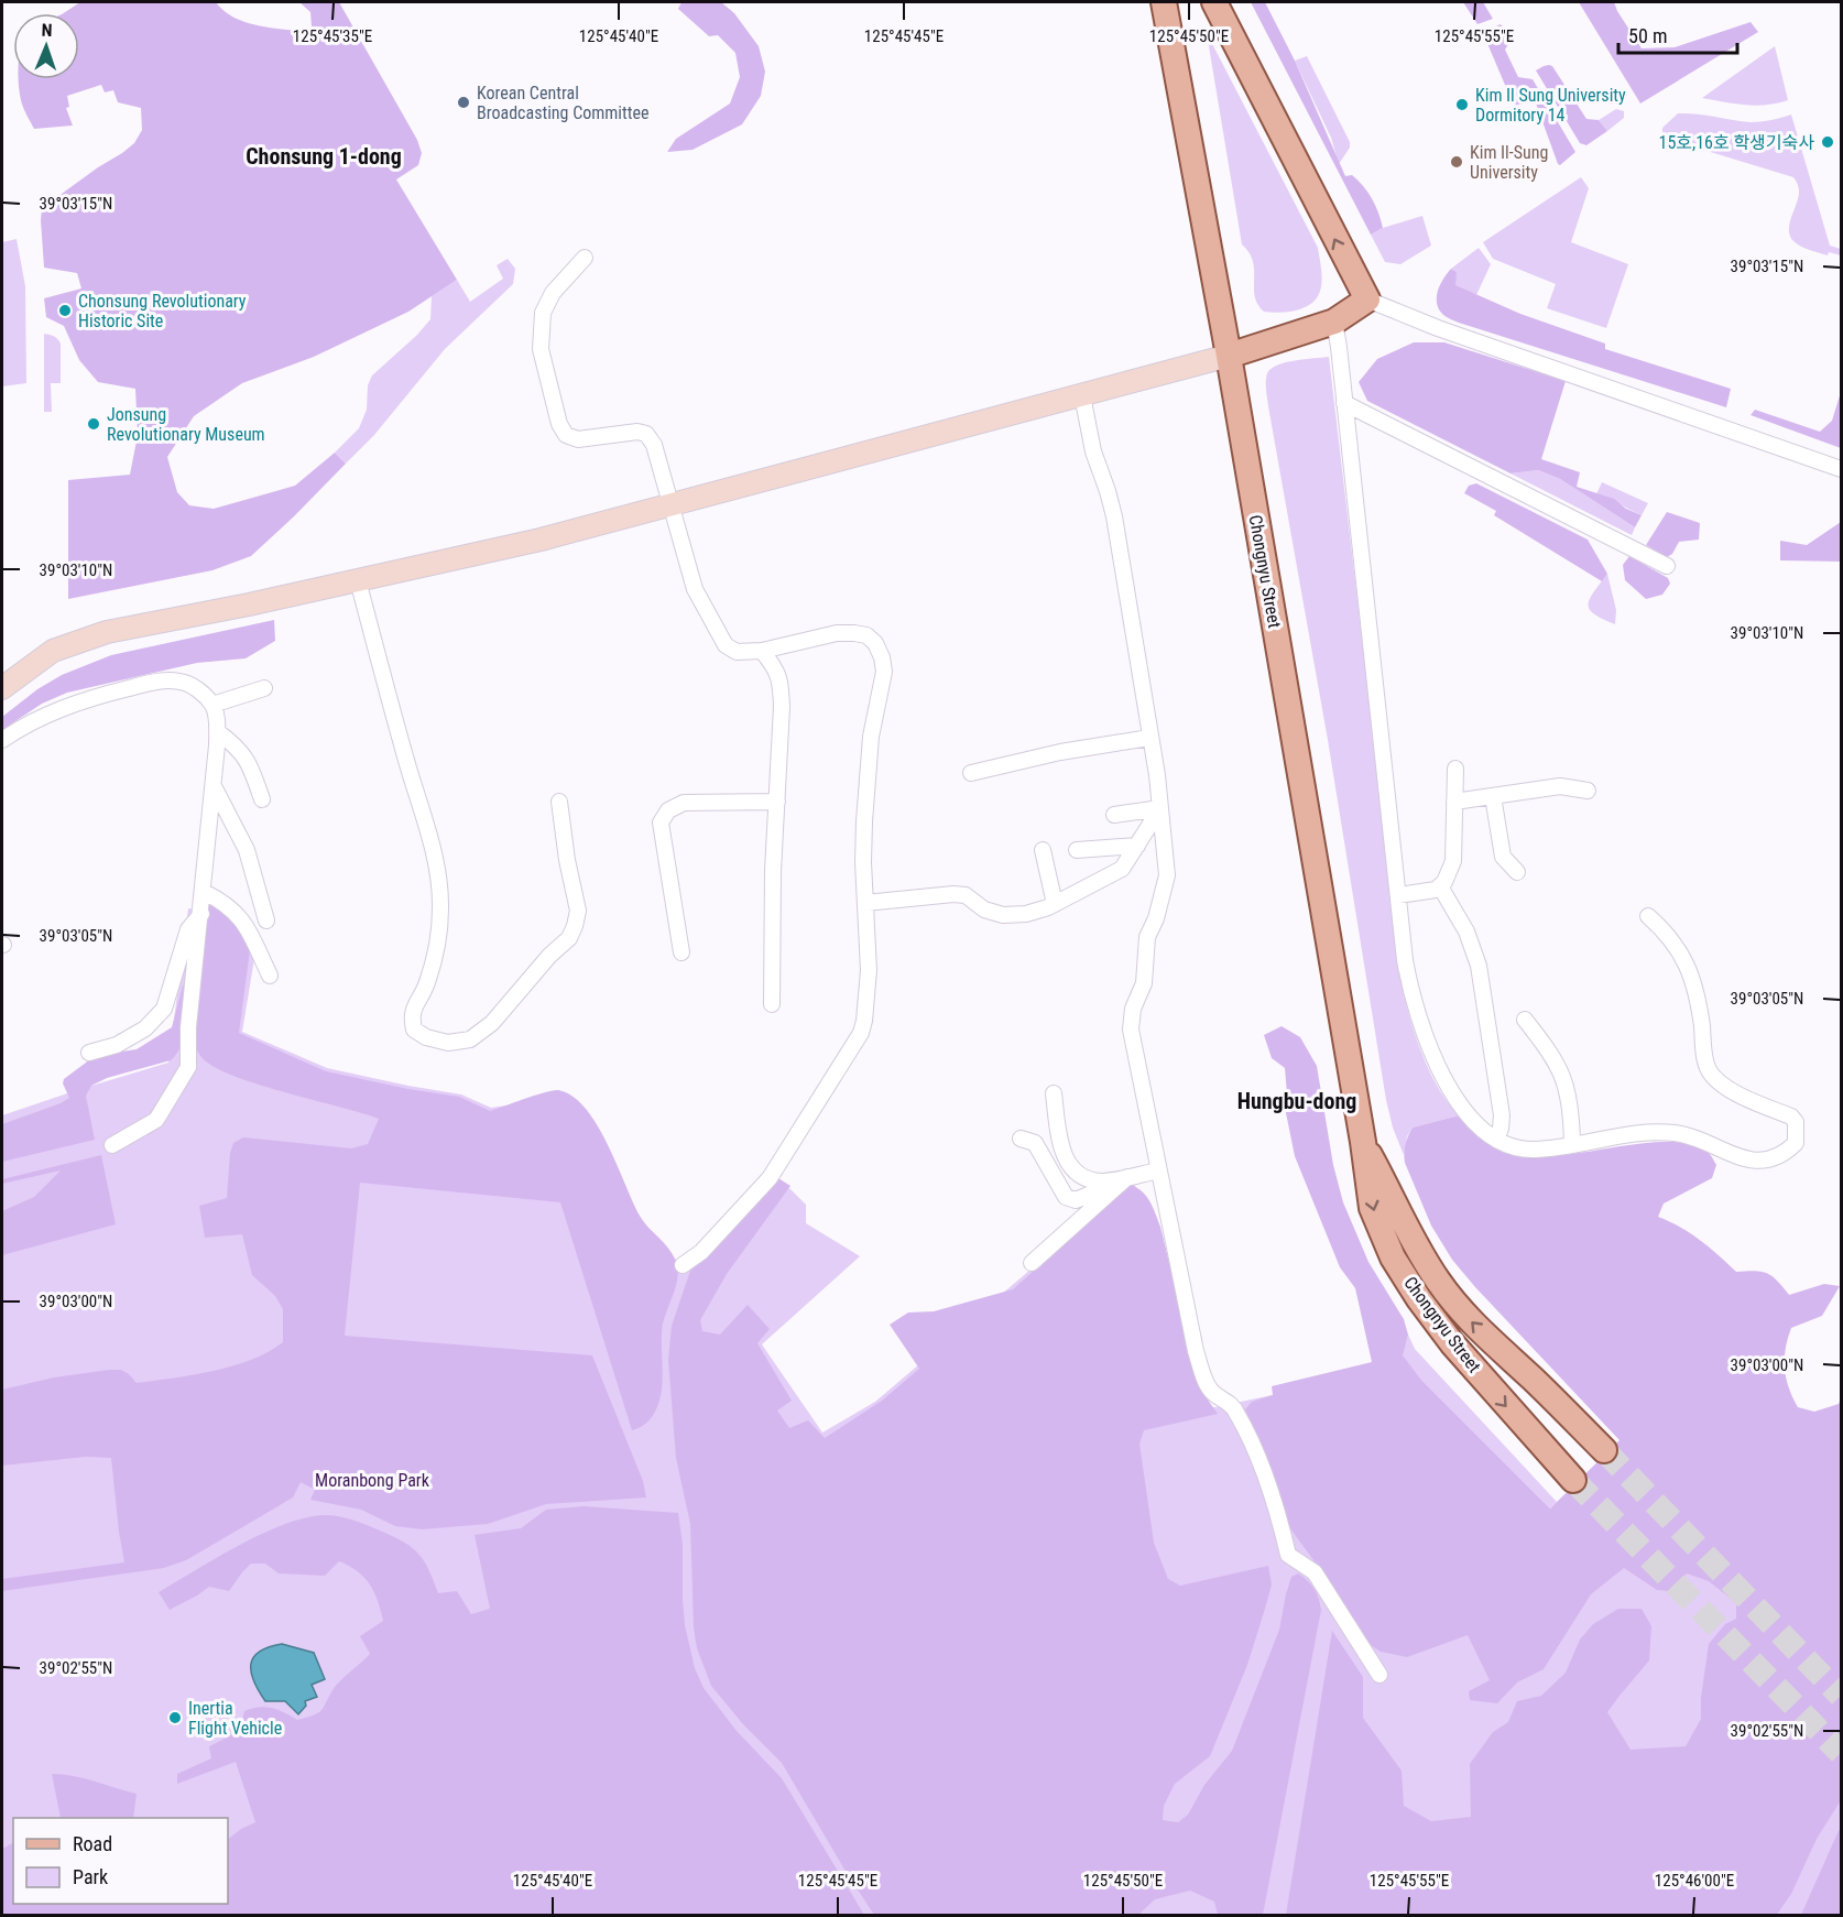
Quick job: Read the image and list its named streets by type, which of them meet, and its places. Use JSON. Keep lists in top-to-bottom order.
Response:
{
  "streets": {
    "main road": ["Chongnyu Street"]
  },
  "districts": ["Chonsung 1-dong", "Hungbu-dong"],
  "parks": ["Moranbong Park"],
  "places": [
    "Korean Central Broadcasting Committee",
    "Kim Il Sung University Dormitory 14",
    "15호,16호 학생기숙사",
    "Kim Il-Sung University",
    "Chonsung Revolutionary Historic Site",
    "Jonsung Revolutionary Museum",
    "Inertia Flight Vehicle"
  ],
  "legend": ["Road", "Park"],
  "scale_bar": "50 m",
  "north": "top",
  "coordinates": [
    "125°45'35\"E",
    "125°45'40\"E",
    "125°45'45\"E",
    "125°45'50\"E",
    "125°45'55\"E",
    "39°03'15\"N",
    "39°03'10\"N",
    "39°03'05\"N",
    "39°03'00\"N",
    "39°02'55\"N",
    "125°46'00\"E"
  ]
}
